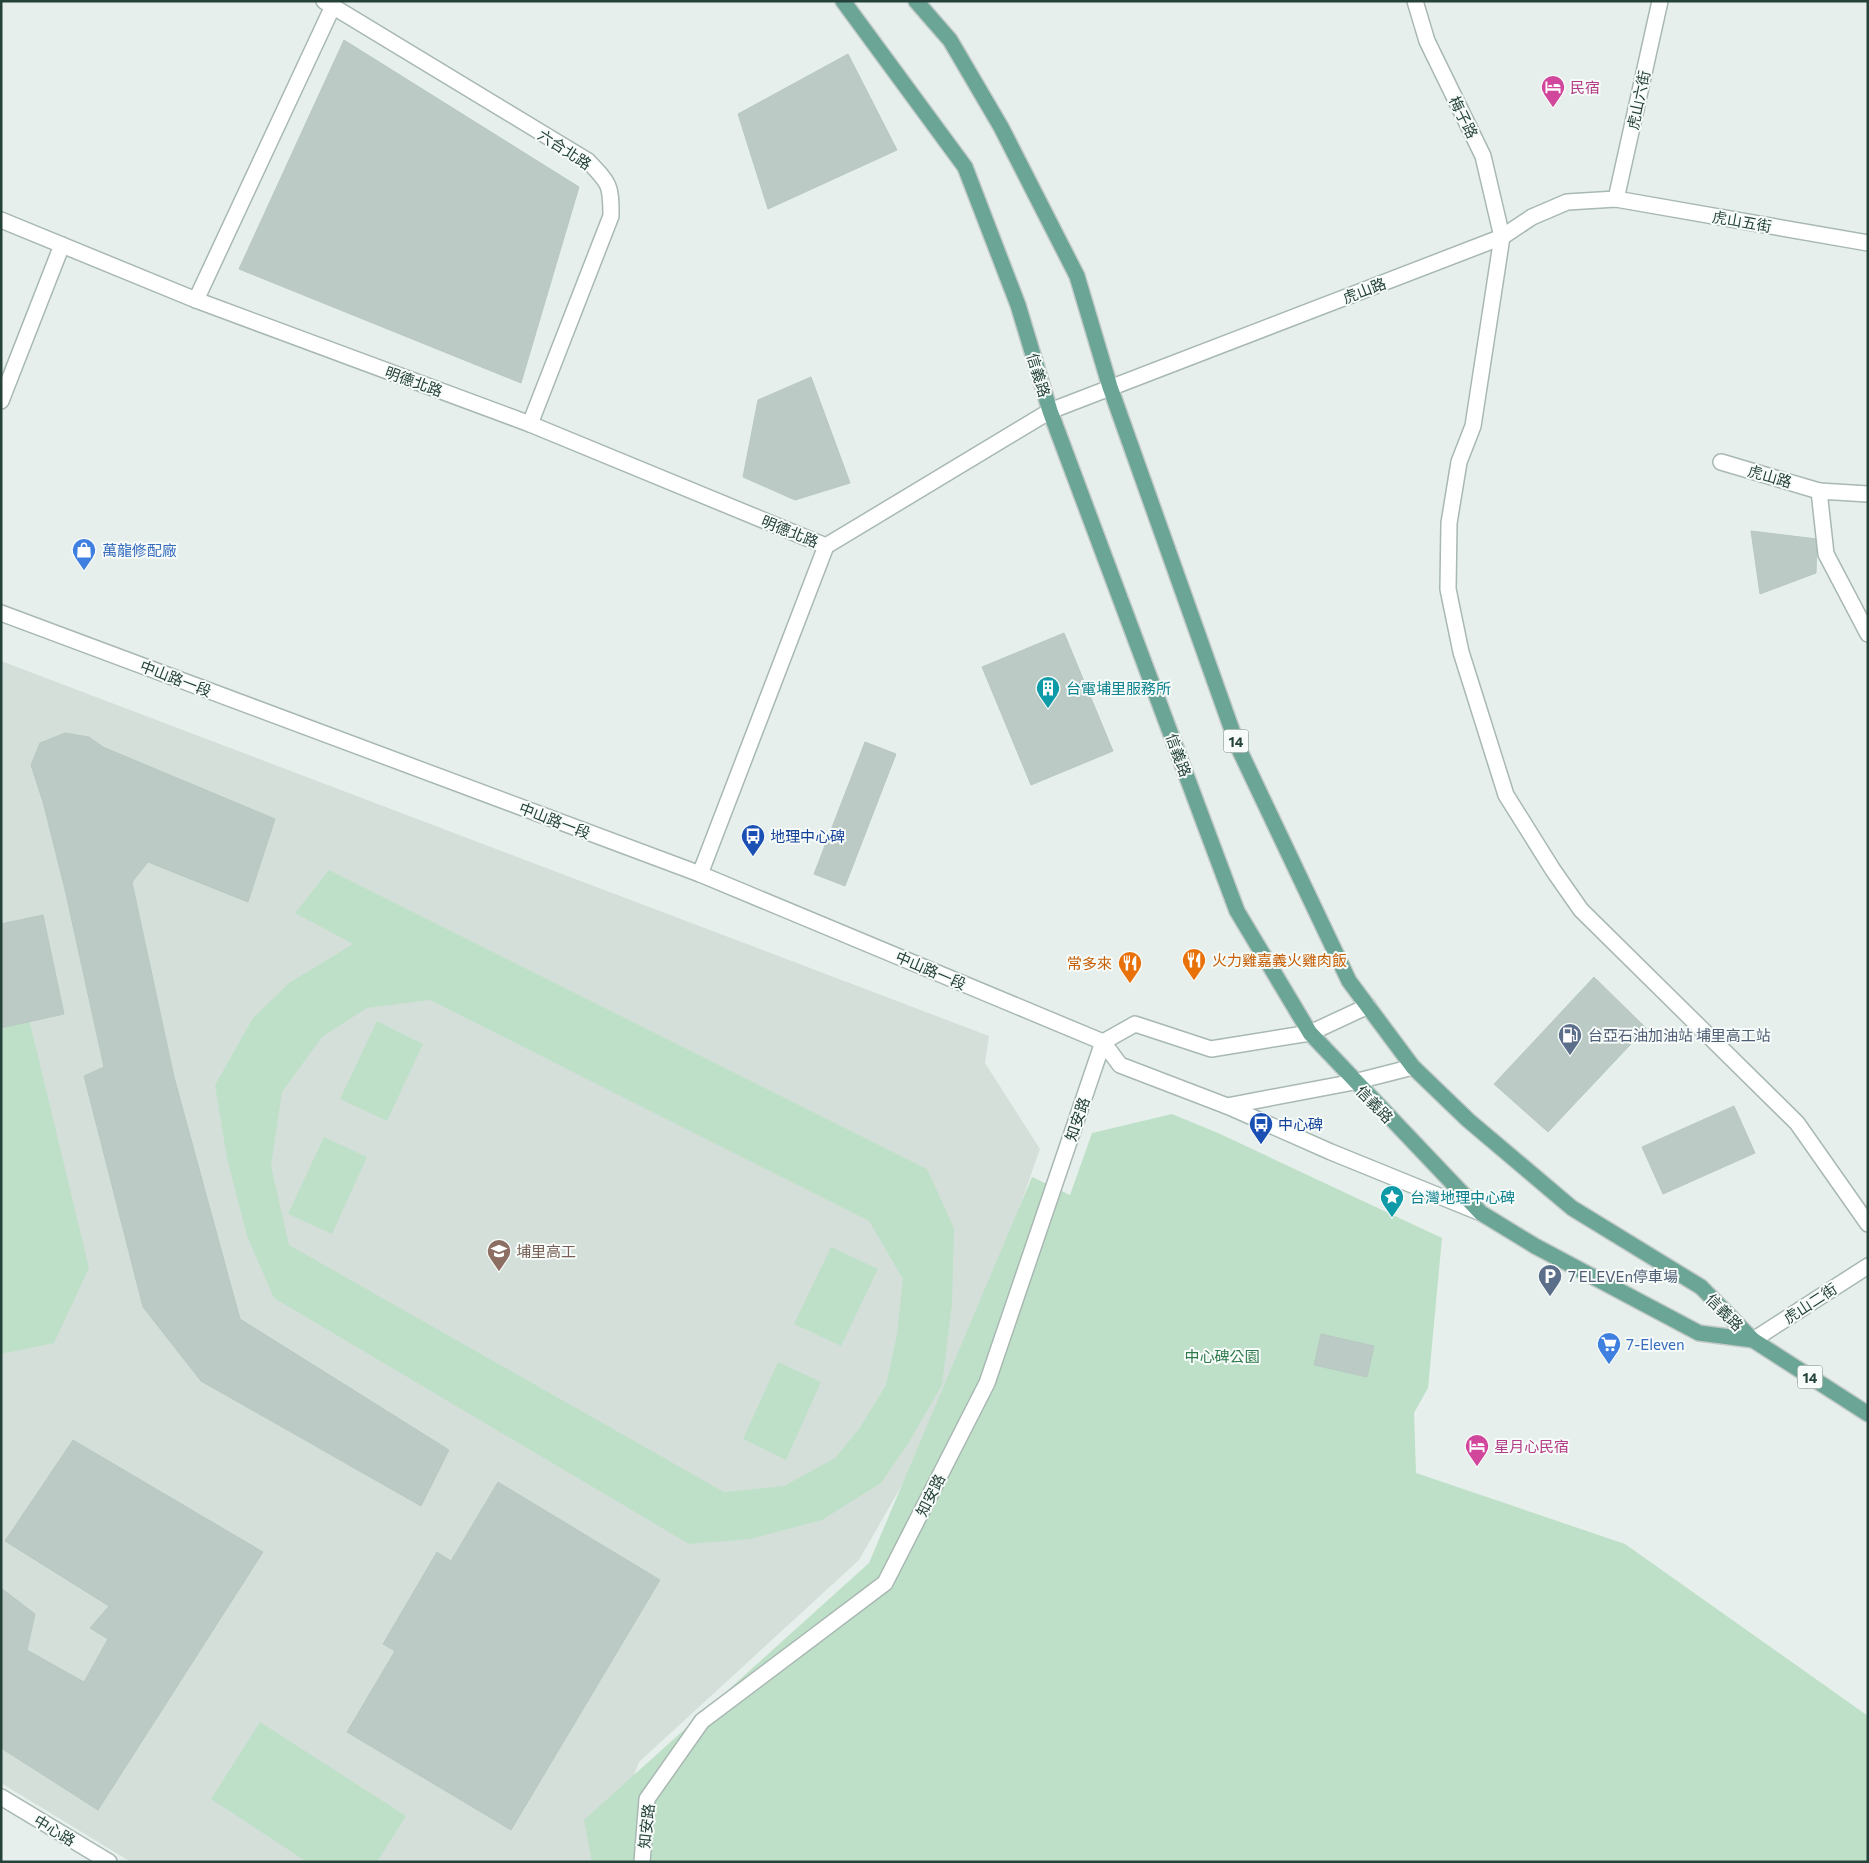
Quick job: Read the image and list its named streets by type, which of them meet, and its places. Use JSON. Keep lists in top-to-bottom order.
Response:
{
  "streets": {
    "main road": ["信義路", "14"],
    "street": [
      "虎山六街",
      "梅子路",
      "六合北路",
      "虎山五街",
      "虎山路",
      "明德北路",
      "中山路一段",
      "知安路",
      "虎山二街",
      "中心路"
    ]
  },
  "crossings": [
    ["虎山六街", "虎山五街"],
    ["虎山六街", "虎山路"],
    ["梅子路", "虎山路"],
    ["六合北路", "明德北路"],
    ["虎山五街", "虎山路"],
    ["虎山路", "信義路"],
    ["虎山路", "明德北路"],
    ["信義路", "明德北路"],
    ["信義路", "14"],
    ["信義路", "虎山二街"],
    ["明德北路", "中山路一段"],
    ["中山路一段", "知安路"],
    ["14", "虎山二街"]
  ],
  "parks": ["中心碑公園"],
  "places": {
    "hotel": ["民宿", "星月心民宿"],
    "shop": ["萬龍修配廠"],
    "building": ["台電埔里服務所"],
    "bus stop": ["地理中心碑", "中心碑"],
    "restaurant": ["火力雞嘉義火雞肉飯", "常多來"],
    "fuel station": ["台亞石油加油站 埔里高工站"],
    "place": ["台灣地理中心碑"],
    "school or university": ["埔里高工"],
    "parking": ["7 ELEVEn停車場"],
    "supermarket": ["7-Eleven"]
  }
}
